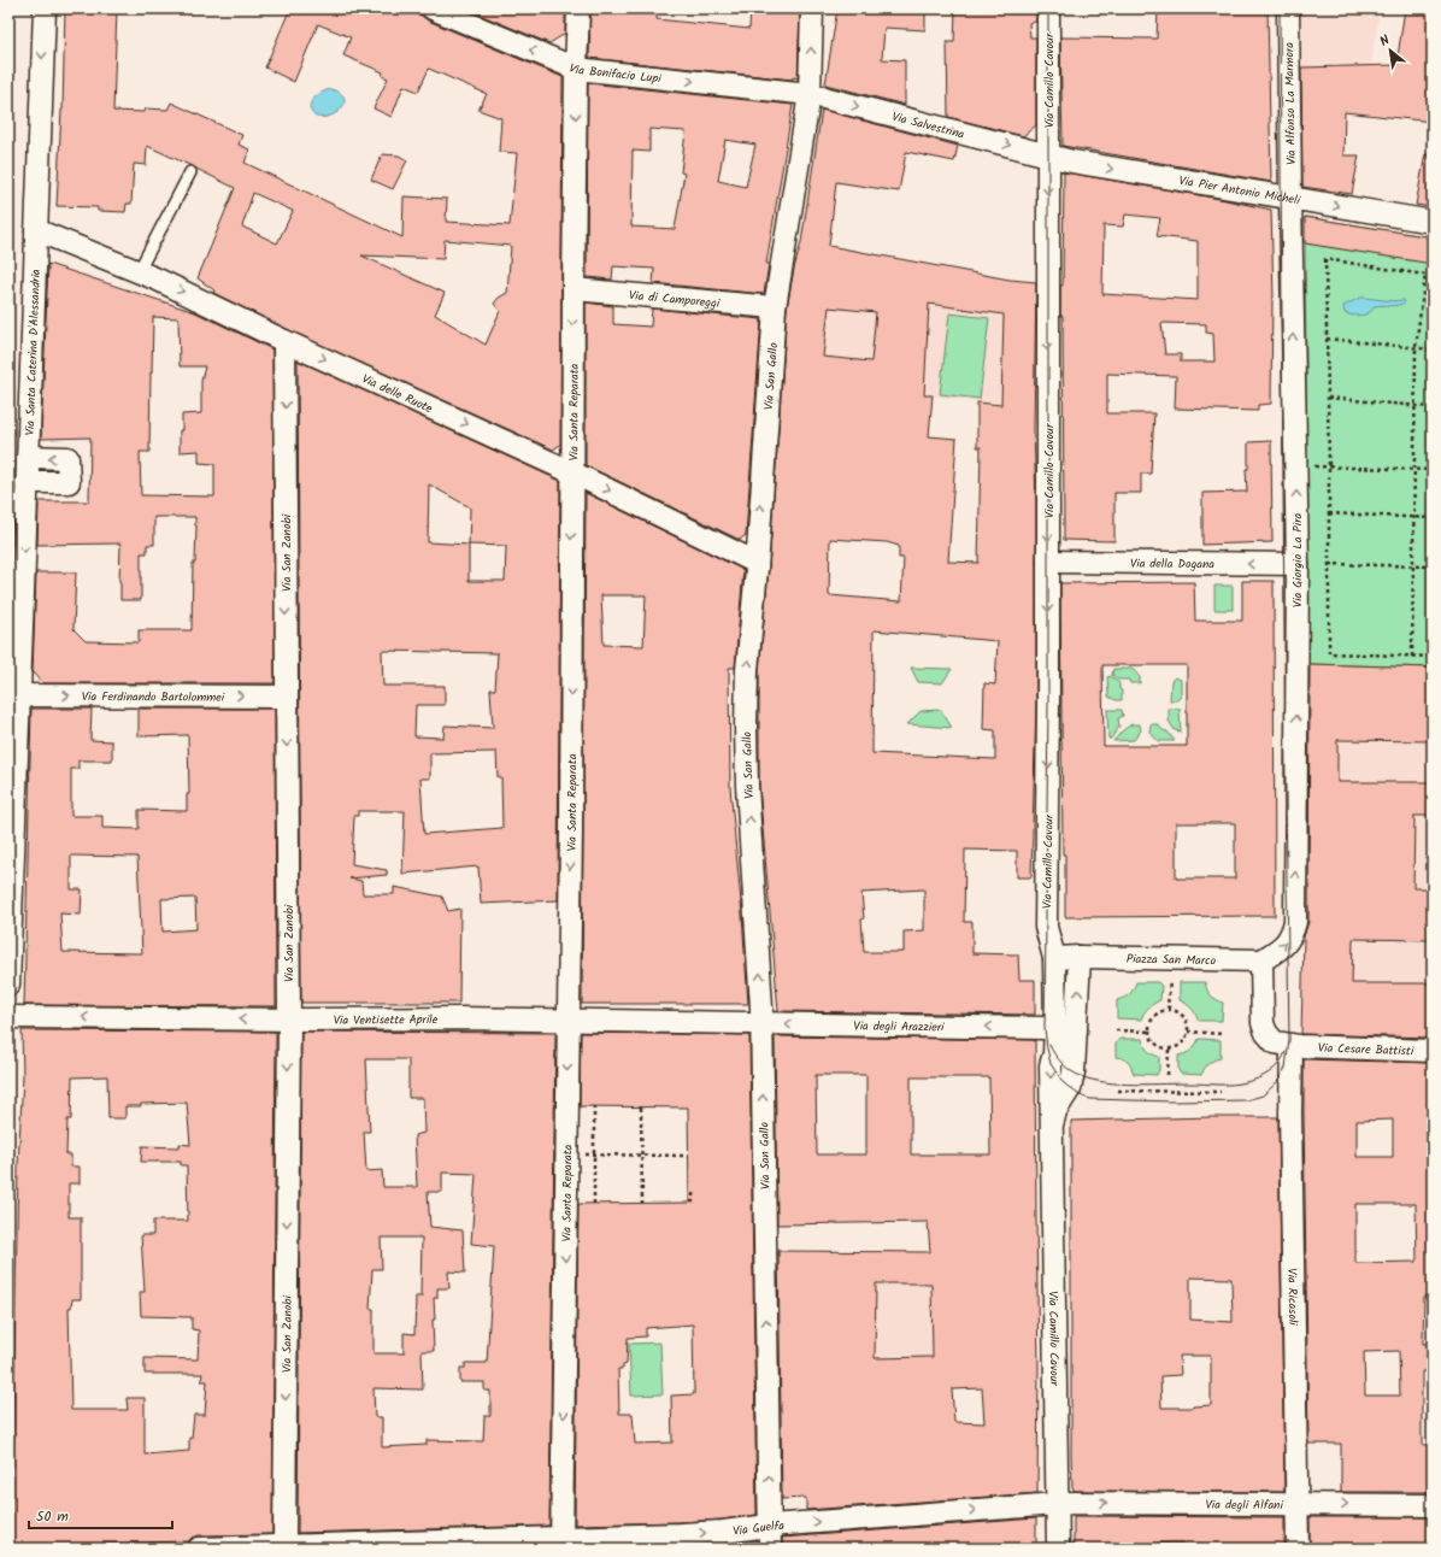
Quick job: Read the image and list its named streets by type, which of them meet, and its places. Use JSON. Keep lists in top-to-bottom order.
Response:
{
  "streets": {
    "street": [
      "Via Bonifacio Lupi",
      "Via Camillo Cavour",
      "Via Alfonso La Marmora",
      "Via Salvestrina",
      "Via Pier Antonio Micheli",
      "Via di Camporeggi",
      "Via Santa Caterina D'Alessandria",
      "Via San Gallo",
      "Via delle Ruote",
      "Via Santa Reparata",
      "Via San Zanobi",
      "Via Giorgio La Pira",
      "Via della Dogana",
      "Via Ferdinando Bartolommei",
      "Piazza San Marco",
      "Via Ventisette Aprile",
      "Via degli Arazzieri",
      "Via Cesare Battisti",
      "Via Ricasoli",
      "Via degli Alfani",
      "Via Guelfa"
    ]
  },
  "crossings": [
    ["Via Bonifacio Lupi", "Via Salvestrina"],
    ["Via Bonifacio Lupi", "Via San Gallo"],
    ["Via Bonifacio Lupi", "Via Santa Reparata"],
    ["Via Camillo Cavour", "Via Salvestrina"],
    ["Via Camillo Cavour", "Via Pier Antonio Micheli"],
    ["Via Camillo Cavour", "Via della Dogana"],
    ["Via Camillo Cavour", "Piazza San Marco"],
    ["Via Camillo Cavour", "Via degli Arazzieri"],
    ["Via Camillo Cavour", "Via degli Alfani"],
    ["Via Camillo Cavour", "Via Guelfa"],
    ["Via Alfonso La Marmora", "Via Pier Antonio Micheli"],
    ["Via Alfonso La Marmora", "Via Giorgio La Pira"],
    ["Via Salvestrina", "Via Pier Antonio Micheli"],
    ["Via Salvestrina", "Via San Gallo"],
    ["Via Pier Antonio Micheli", "Via Giorgio La Pira"],
    ["Via di Camporeggi", "Via San Gallo"],
    ["Via di Camporeggi", "Via Santa Reparata"],
    ["Via Santa Caterina D'Alessandria", "Via delle Ruote"],
    ["Via Santa Caterina D'Alessandria", "Via Ferdinando Bartolommei"],
    ["Via San Gallo", "Via delle Ruote"],
    ["Via San Gallo", "Via Ventisette Aprile"],
    ["Via San Gallo", "Via degli Arazzieri"],
    ["Via San Gallo", "Via Guelfa"],
    ["Via delle Ruote", "Via Santa Reparata"],
    ["Via delle Ruote", "Via San Zanobi"],
    ["Via Santa Reparata", "Via Ventisette Aprile"],
    ["Via Santa Reparata", "Via Guelfa"],
    ["Via San Zanobi", "Via Ferdinando Bartolommei"],
    ["Via San Zanobi", "Via Ventisette Aprile"],
    ["Via San Zanobi", "Via Guelfa"],
    ["Via Giorgio La Pira", "Via della Dogana"],
    ["Via Giorgio La Pira", "Piazza San Marco"],
    ["Via Ventisette Aprile", "Via degli Arazzieri"],
    ["Via Cesare Battisti", "Via Ricasoli"],
    ["Via Ricasoli", "Via degli Alfani"],
    ["Via degli Alfani", "Via Guelfa"]
  ],
  "one_way": [
    "Via Camillo Cavour",
    "Via Salvestrina",
    "Via Pier Antonio Micheli",
    "Via Santa Caterina D'Alessandria",
    "Via San Gallo",
    "Via delle Ruote",
    "Via Santa Reparata",
    "Via San Zanobi",
    "Via Giorgio La Pira",
    "Via della Dogana",
    "Via Ferdinando Bartolommei",
    "Via Ventisette Aprile",
    "Via degli Arazzieri",
    "Via degli Alfani",
    "Via Guelfa"
  ],
  "scale_bar": "50 m",
  "north": "top left"
}
